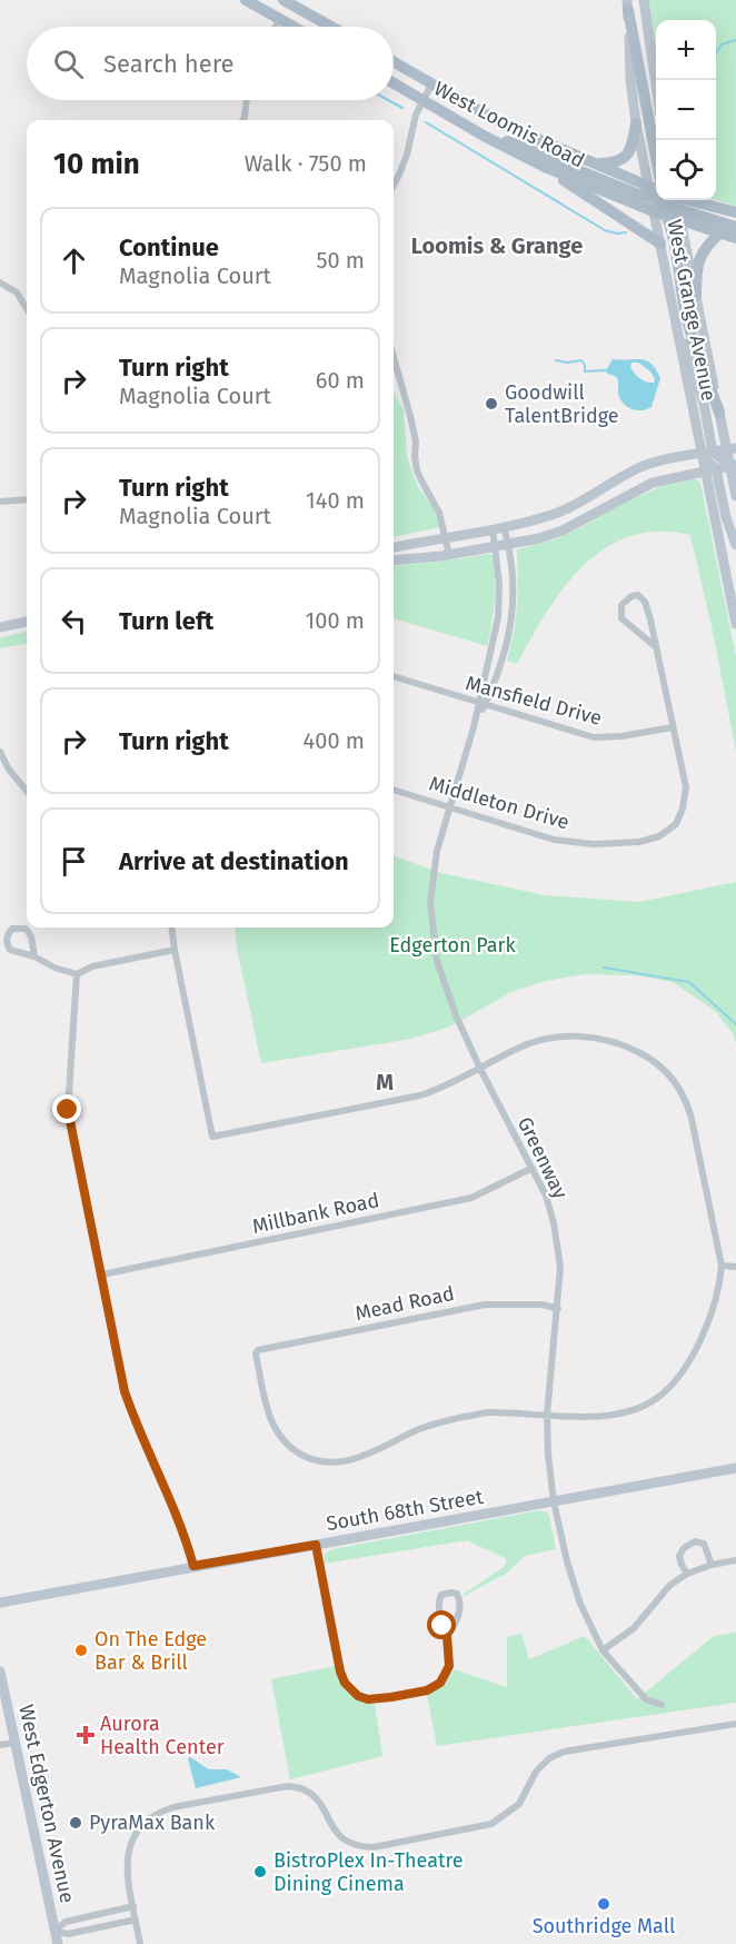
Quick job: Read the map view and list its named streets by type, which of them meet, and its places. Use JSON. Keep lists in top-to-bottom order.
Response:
{
  "streets": {
    "main road": ["West Loomis Road"],
    "street": [
      "West Grange Avenue",
      "Mansfield Drive",
      "Middleton Drive",
      "Greenway",
      "Millbank Road",
      "Mead Road",
      "South 68th Street",
      "West Edgerton Avenue"
    ]
  },
  "crossings": [
    ["West Loomis Road", "West Grange Avenue"],
    ["Mansfield Drive", "Middleton Drive"],
    ["Mansfield Drive", "Greenway"],
    ["Middleton Drive", "Greenway"],
    ["Greenway", "Millbank Road"],
    ["Greenway", "Mead Road"],
    ["Greenway", "South 68th Street"]
  ],
  "districts": ["Loomis & Grange", "M"],
  "parks": ["Edgerton Park"],
  "places": {
    "other": [
      "Goodwill TalentBridge",
      "On The Edge Bar & Brill",
      "PyraMax Bank",
      "BistroPlex In-Theatre Dining Cinema",
      "Southridge Mall"
    ],
    "health": ["Aurora Health Center"]
  },
  "page": {
    "map_buttons": ["+", "−"],
    "search": "Search here",
    "heading": ["10 min", "Walk · 750 m"],
    "list": [
      ["Continue", "Magnolia Court", "50 m"],
      ["Turn right", "Magnolia Court", "60 m"],
      ["Turn right", "Magnolia Court", "140 m"],
      ["Turn left", "100 m"],
      ["Turn right", "400 m"],
      "Arrive at destination"
    ]
  }
}
